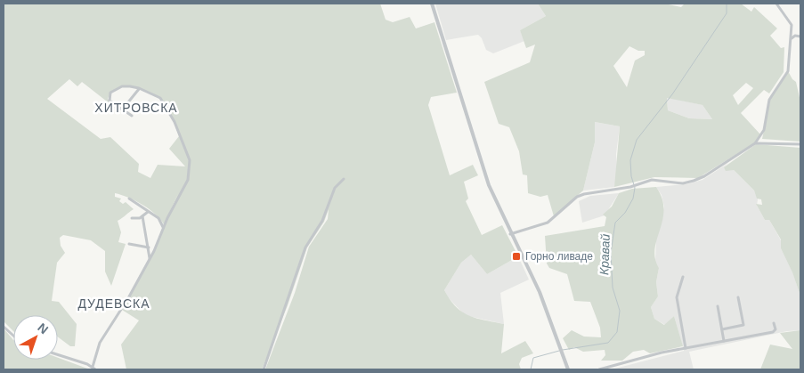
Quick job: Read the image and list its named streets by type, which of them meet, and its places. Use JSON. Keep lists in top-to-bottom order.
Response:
{
  "districts": ["ХИТРОВСКА", "ДУДЕВСКА"],
  "water": ["Кравай"],
  "places": {
    "transit": ["Горно ливаде"]
  },
  "north": "top right"
}
